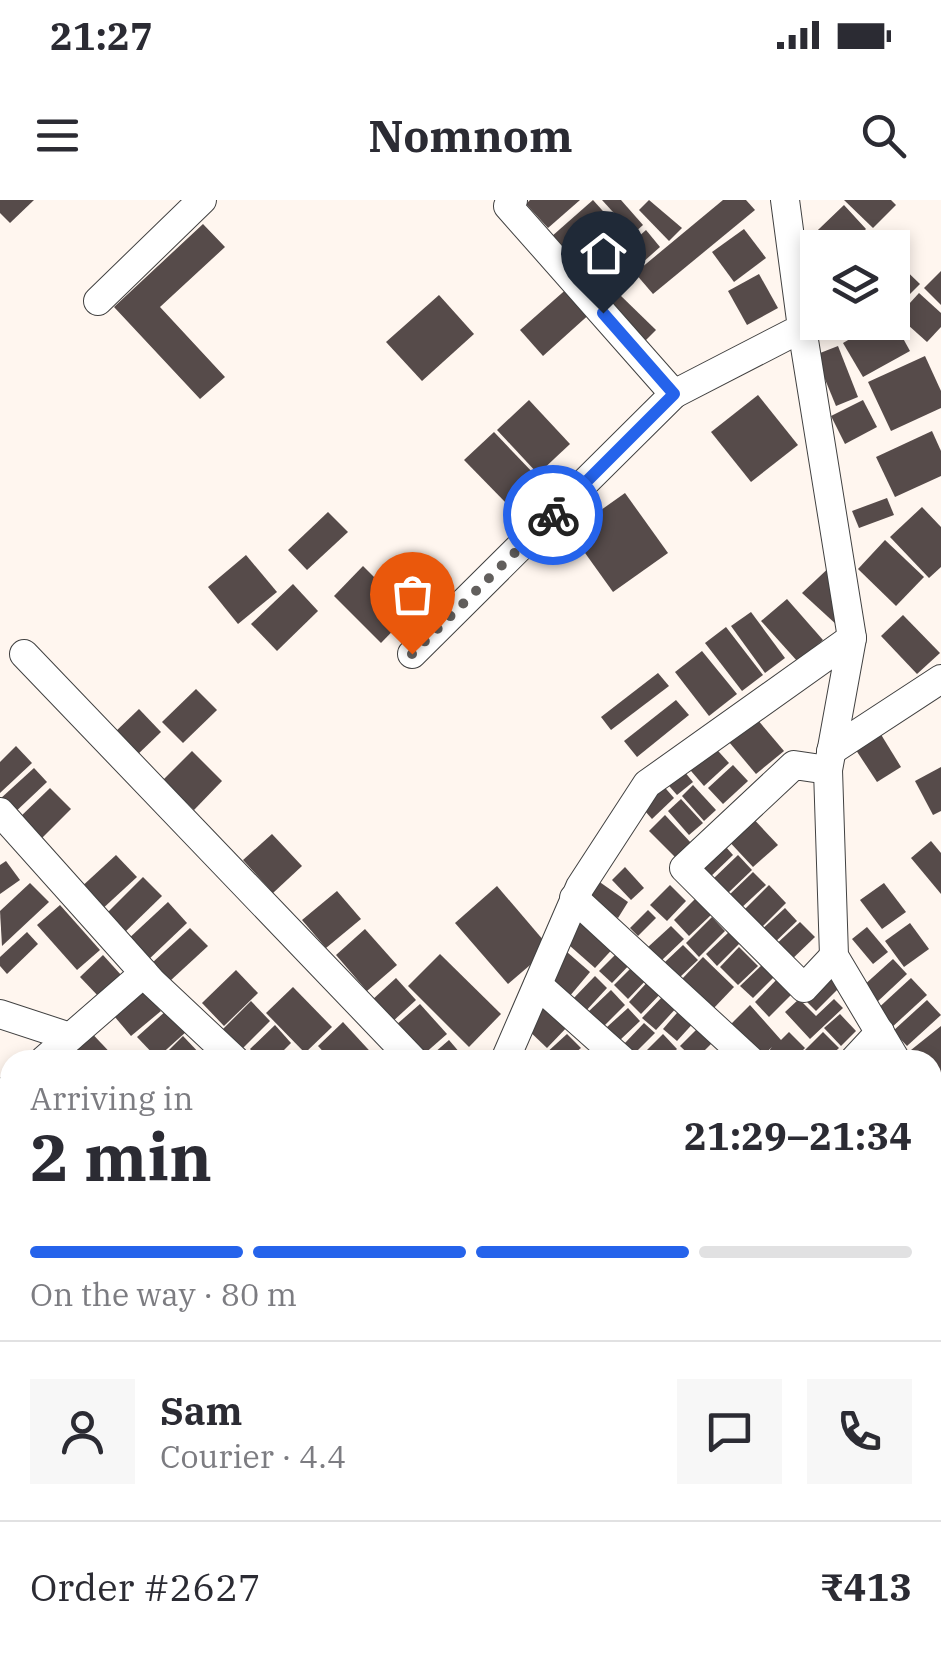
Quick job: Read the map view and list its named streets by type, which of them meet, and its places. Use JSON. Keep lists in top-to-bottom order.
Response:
{
  "page": {
    "status": "21:27",
    "header": "Nomnom",
    "heading": ["2 min", "Arriving in", "21:29–21:34"],
    "panel": [
      "Sam",
      "Courier · 4.4",
      "Order #2627",
      "₹413"
    ],
    "bar": "On the way · 80 m"
  }
}
